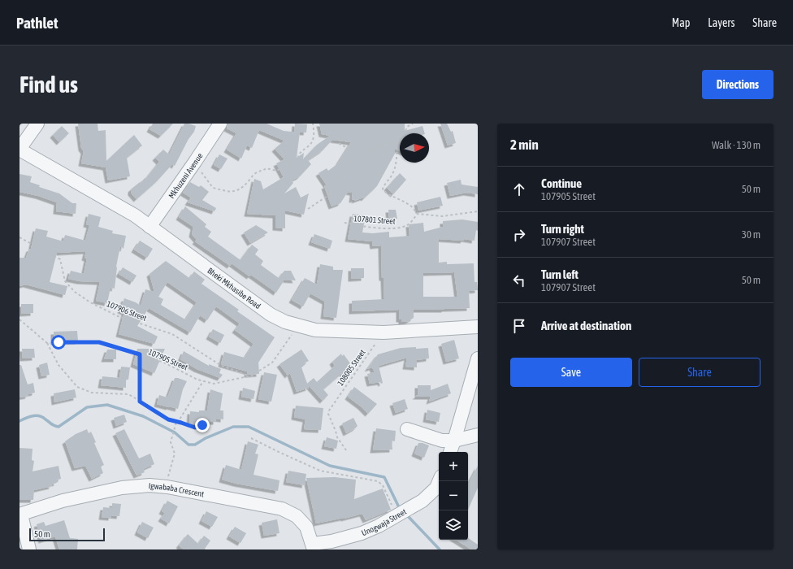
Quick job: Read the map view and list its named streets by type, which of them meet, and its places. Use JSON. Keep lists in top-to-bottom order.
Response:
{
  "streets": {
    "street": [
      "Mkhuzeni Avenue",
      "Bheki Mkhasibe Road",
      "Igwababa Crescent",
      "Unogwaja Street"
    ],
    "path": [
      "107801 Street",
      "107906 Street",
      "107905 Street",
      "108005 Street"
    ]
  },
  "crossings": [
    ["Mkhuzeni Avenue", "Bheki Mkhasibe Road"],
    ["Bheki Mkhasibe Road", "107905 Street"],
    ["Bheki Mkhasibe Road", "108005 Street"],
    ["107906 Street", "107905 Street"],
    ["Igwababa Crescent", "Unogwaja Street"]
  ],
  "scale_bar": "50 m",
  "north": "right",
  "page": {
    "header": "Pathlet",
    "nav": ["Map", "Layers", "Share"],
    "buttons": [
      "Directions",
      ["Save", "Share"]
    ],
    "title": "Find us",
    "heading": ["2 min", "Walk · 130 m"],
    "list": [
      ["Continue", "107905 Street", "50 m"],
      ["Turn right", "107907 Street", "30 m"],
      ["Turn left", "107907 Street", "50 m"],
      "Arrive at destination"
    ],
    "map_buttons": ["+", "−"],
    "scale": "50 m"
  }
}
